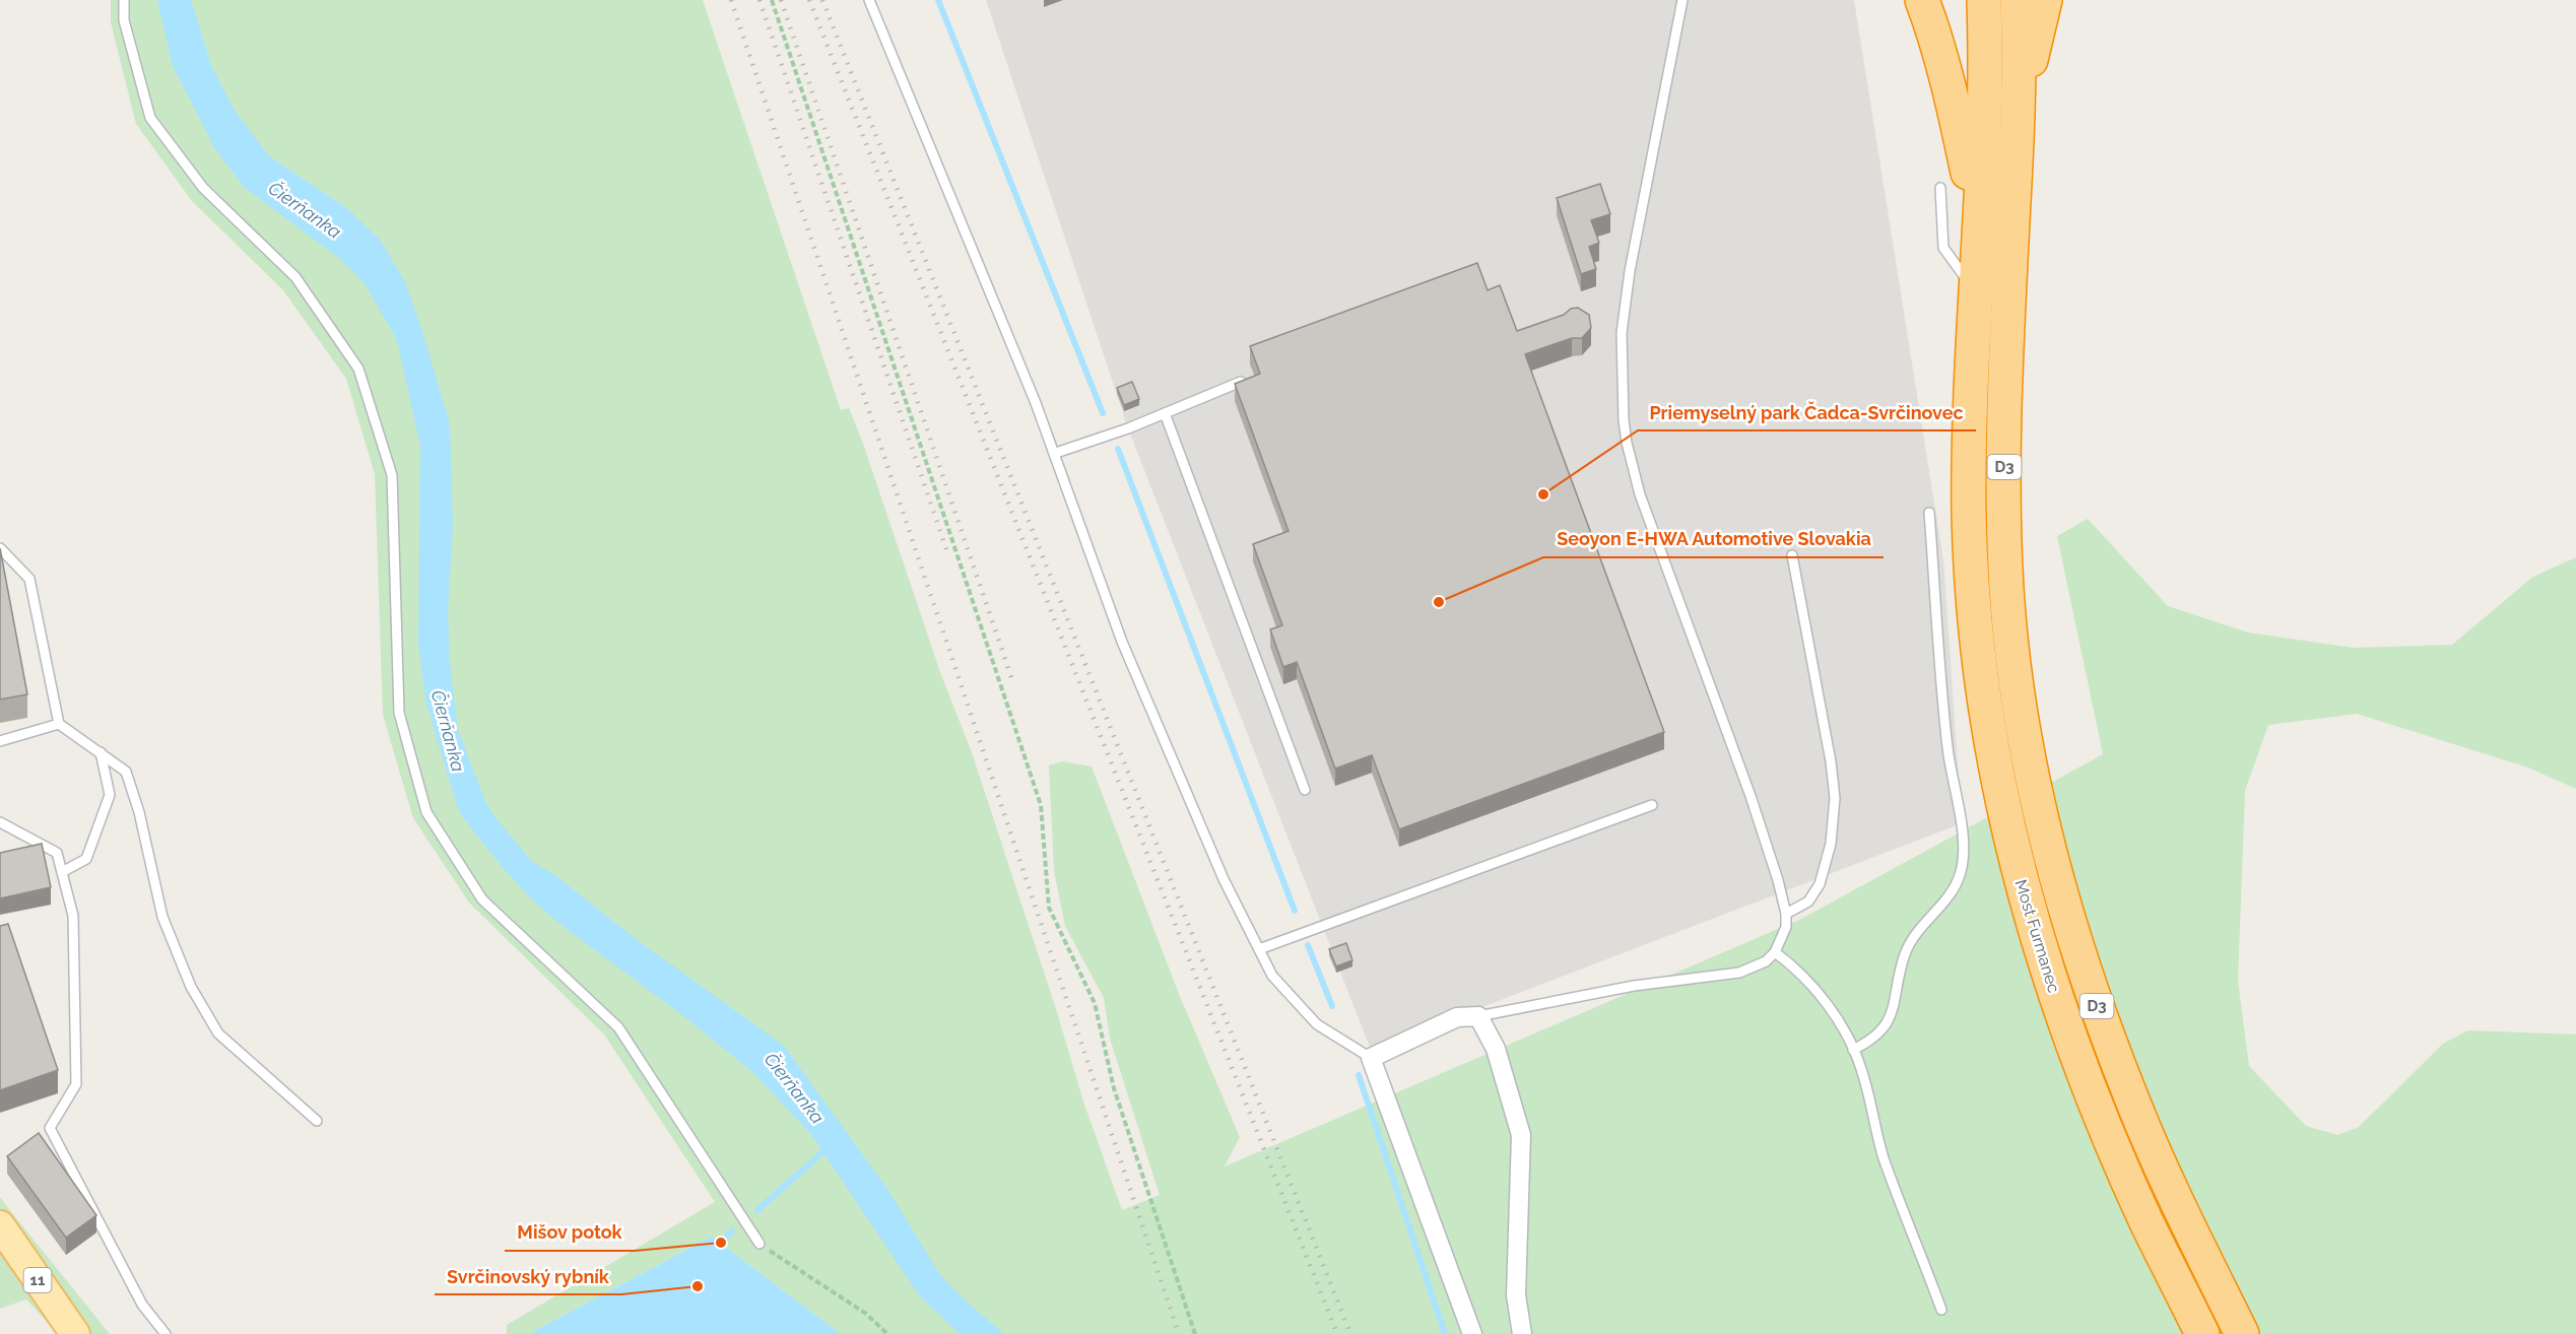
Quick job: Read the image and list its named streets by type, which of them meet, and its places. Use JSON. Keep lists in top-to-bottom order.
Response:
{
  "streets": {
    "highway": ["D3", "Most Furmanec"],
    "main road": ["11"]
  },
  "crossings": [
    ["D3", "Most Furmanec"]
  ],
  "water": ["Čierňanka"],
  "places": [
    "Priemyselný park Čadca-Svrčinovec",
    "Seoyon E-HWA Automotive Slovakia",
    "Mišov potok",
    "Svrčinovský rybník"
  ]
}
